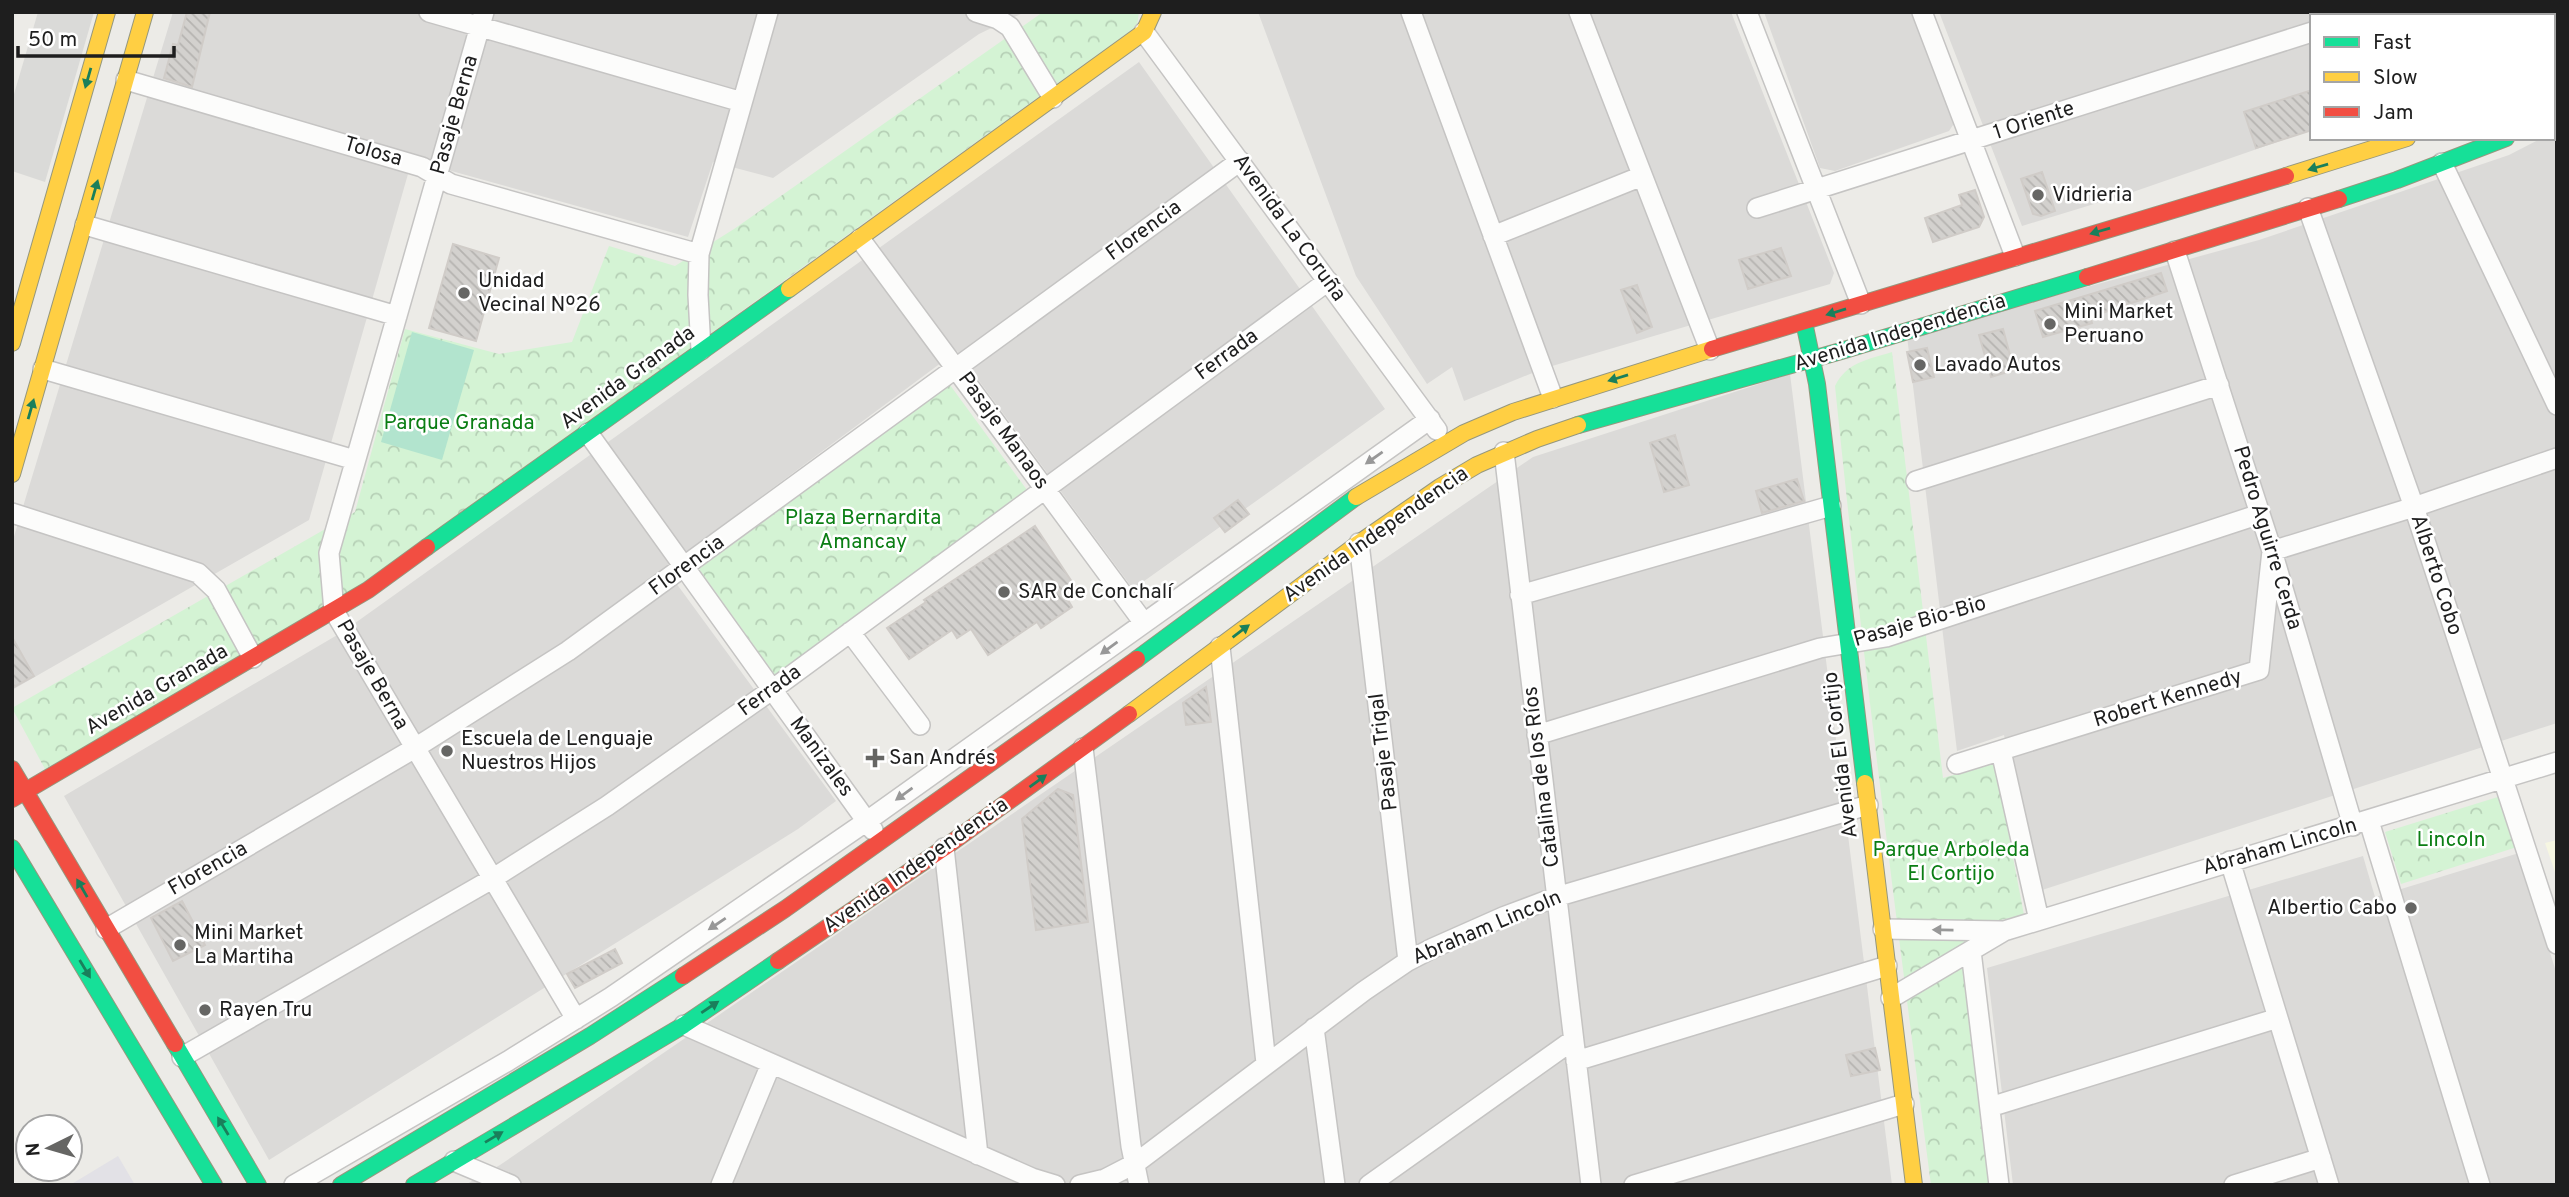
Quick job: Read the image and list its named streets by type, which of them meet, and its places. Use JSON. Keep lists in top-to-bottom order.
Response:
{
  "streets": {
    "main road": ["Avenida Independencia", "Avenida Granada", "Avenida El Cortijo"],
    "street": [
      "Pasaje Berna",
      "1 Oriente",
      "Tolosa",
      "Avenida La Coruña",
      "Florencia",
      "Ferrada",
      "Pasaje Manaos",
      "Pedro Aguirre Cerda",
      "Alberto Cobo",
      "Pasaje Bio-Bio",
      "Robert Kennedy",
      "Pasaje Trigal",
      "Manizales",
      "Catalina de los Ríos",
      "Abraham Lincoln"
    ]
  },
  "crossings": [
    ["Pasaje Berna", "Tolosa"],
    ["Pasaje Berna", "Florencia"],
    ["Pasaje Berna", "Ferrada"],
    ["Pasaje Berna", "Avenida Granada"],
    ["Avenida La Coruña", "Florencia"],
    ["Avenida La Coruña", "Avenida Independencia"],
    ["Avenida La Coruña", "Ferrada"],
    ["Avenida La Coruña", "Avenida Granada"],
    ["Florencia", "Pasaje Manaos"],
    ["Florencia", "Manizales"],
    ["Avenida Independencia", "Pedro Aguirre Cerda"],
    ["Avenida Independencia", "Alberto Cobo"],
    ["Avenida Independencia", "Pasaje Trigal"],
    ["Avenida Independencia", "Avenida El Cortijo"],
    ["Avenida Independencia", "Manizales"],
    ["Avenida Independencia", "Catalina de los Ríos"],
    ["Ferrada", "Pasaje Manaos"],
    ["Ferrada", "Manizales"],
    ["Avenida Granada", "Pasaje Manaos"],
    ["Avenida Granada", "Manizales"],
    ["Pedro Aguirre Cerda", "Pasaje Bio-Bio"],
    ["Pedro Aguirre Cerda", "Robert Kennedy"],
    ["Pedro Aguirre Cerda", "Abraham Lincoln"],
    ["Alberto Cobo", "Abraham Lincoln"],
    ["Pasaje Bio-Bio", "Avenida El Cortijo"],
    ["Pasaje Bio-Bio", "Catalina de los Ríos"],
    ["Pasaje Trigal", "Abraham Lincoln"],
    ["Avenida El Cortijo", "Abraham Lincoln"],
    ["Catalina de los Ríos", "Abraham Lincoln"]
  ],
  "parks": [
    "Parque Granada",
    "Plaza Bernardita Amancay",
    "Lincoln",
    "Parque Arboleda El Cortijo"
  ],
  "places": {
    "other": [
      "Vidrieria",
      "Unidad Vecinal Nº26",
      "Mini Market Peruano",
      "Lavado Autos",
      "SAR de Conchalí",
      "Escuela de Lenguaje Nuestros Hijos",
      "Albertio Cabo",
      "Mini Market La Martiha",
      "Rayen Tru"
    ],
    "health": ["San Andrés"]
  },
  "legend": ["Fast", "Slow", "Jam"],
  "scale_bar": "50 m",
  "north": "left"
}
